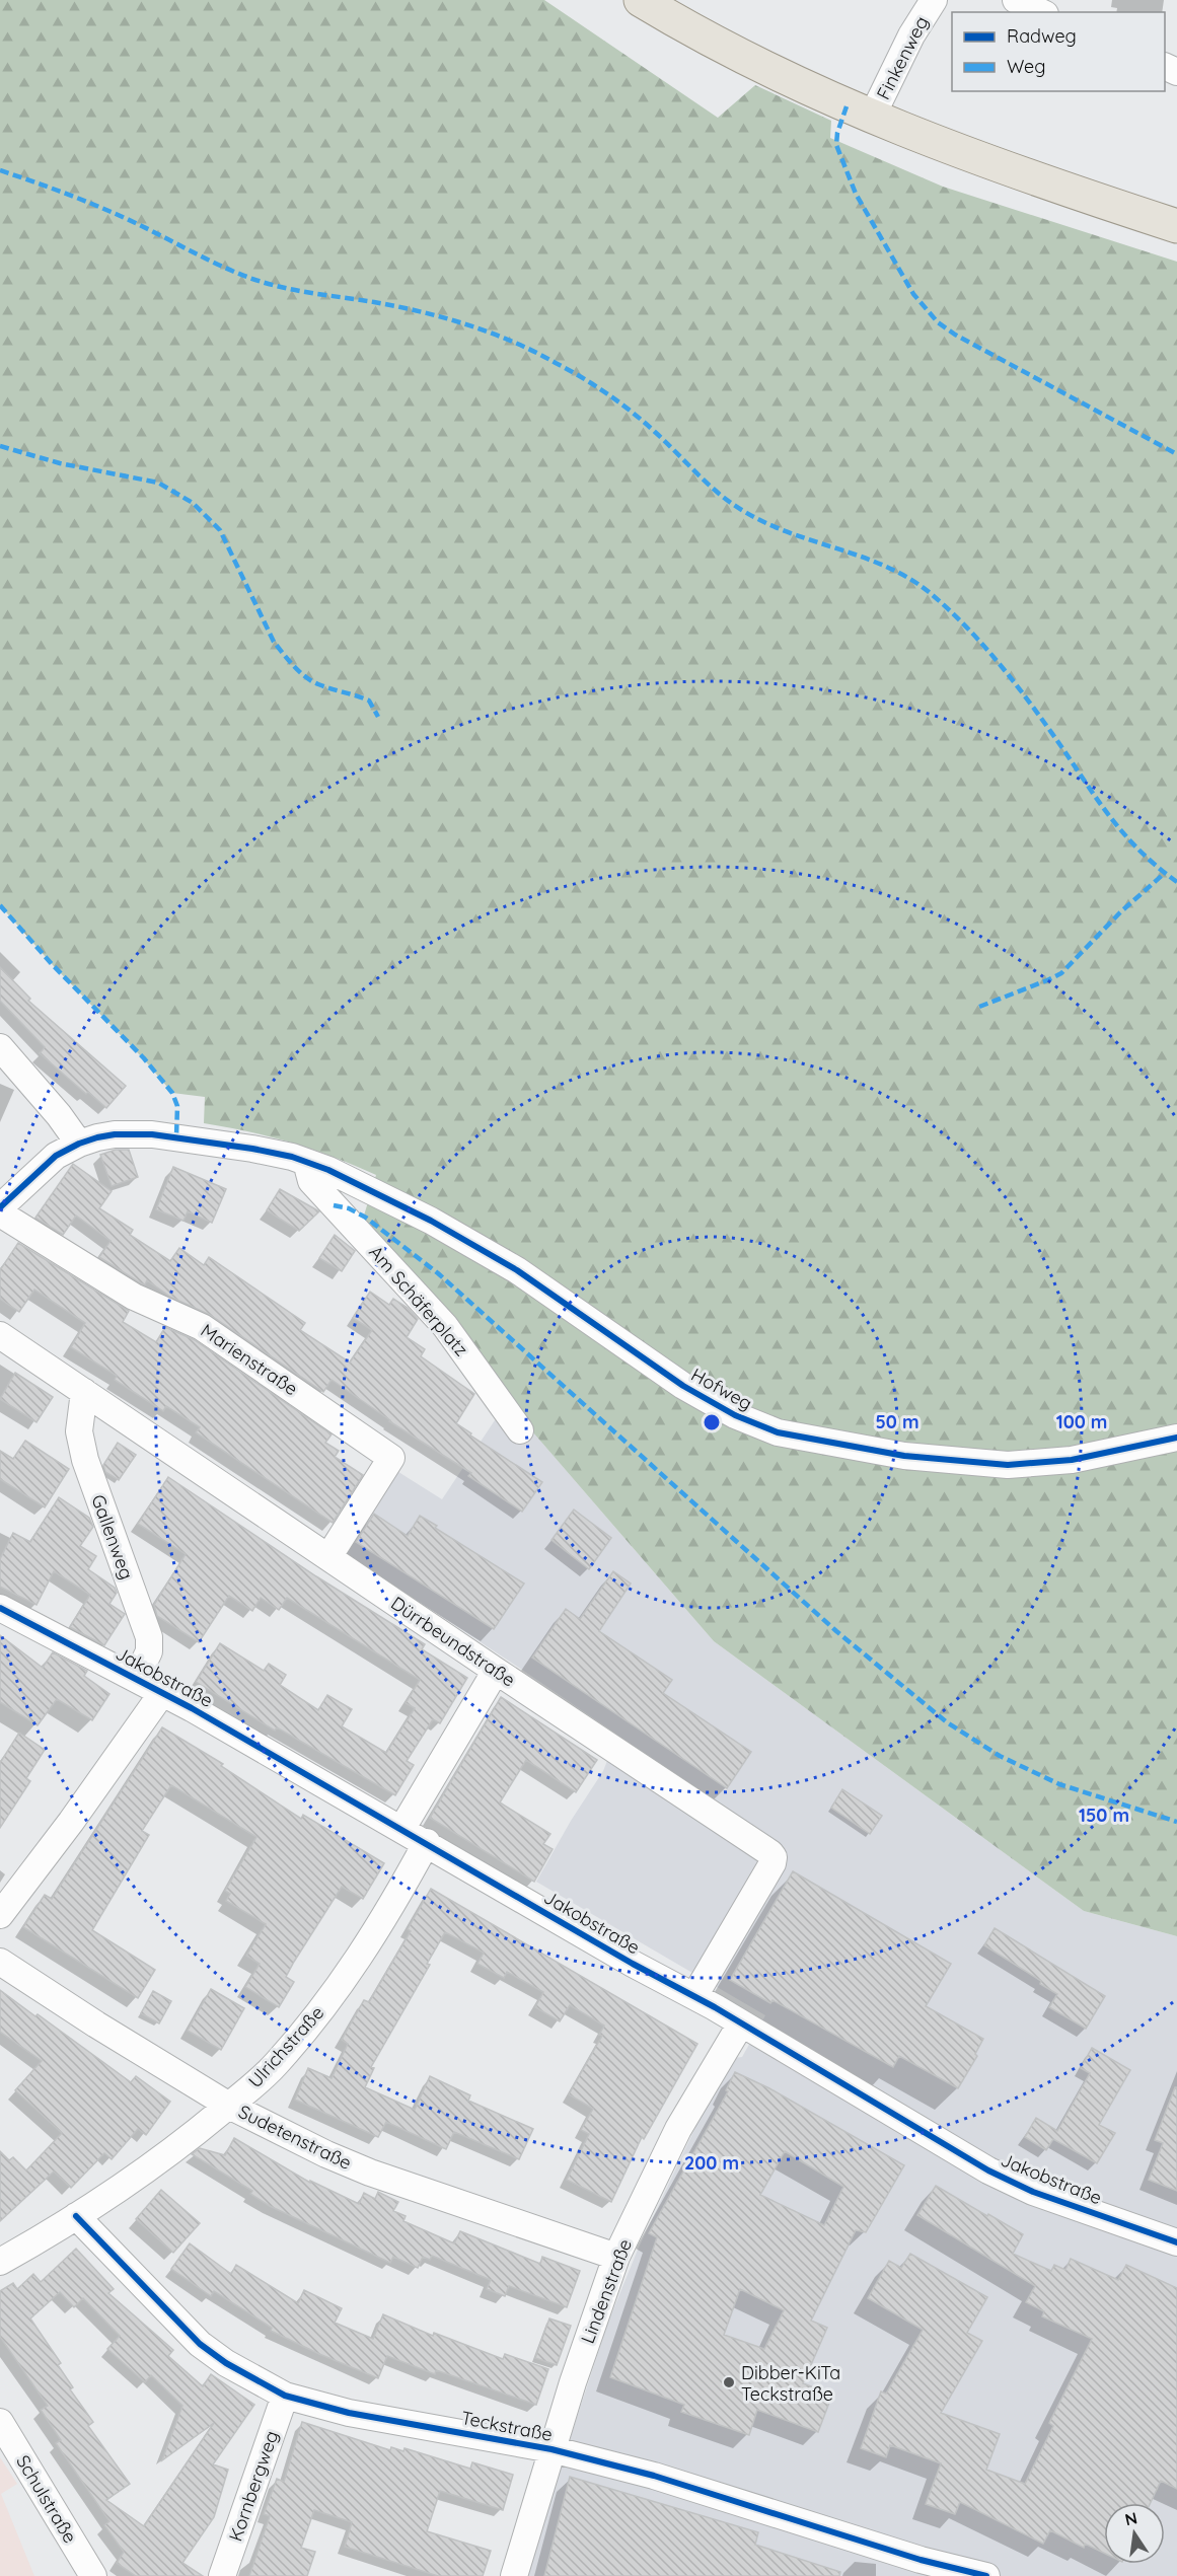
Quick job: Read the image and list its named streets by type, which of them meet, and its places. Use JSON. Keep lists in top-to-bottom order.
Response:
{
  "streets": {
    "street": [
      "Finkenweg",
      "Am Schäferplatz",
      "Marienstraße",
      "Hofweg",
      "Gallenweg",
      "Dürrbeundstraße",
      "Jakobstraße",
      "Ulrichstraße",
      "Sudetenstraße",
      "Lindenstraße",
      "Teckstraße",
      "Kornbergweg",
      "Schulstraße"
    ]
  },
  "crossings": [
    ["Am Schäferplatz", "Hofweg"],
    ["Marienstraße", "Dürrbeundstraße"],
    ["Gallenweg", "Dürrbeundstraße"],
    ["Gallenweg", "Jakobstraße"],
    ["Dürrbeundstraße", "Jakobstraße"],
    ["Jakobstraße", "Ulrichstraße"],
    ["Jakobstraße", "Lindenstraße"],
    ["Ulrichstraße", "Sudetenstraße"],
    ["Ulrichstraße", "Teckstraße"],
    ["Sudetenstraße", "Lindenstraße"],
    ["Lindenstraße", "Teckstraße"],
    ["Teckstraße", "Kornbergweg"]
  ],
  "places": ["Dibber-KiTa Teckstraße"],
  "legend": ["Radweg", "Weg"],
  "north": "top",
  "rings": [
    "50 m",
    "100 m",
    "150 m",
    "200 m"
  ]
}
